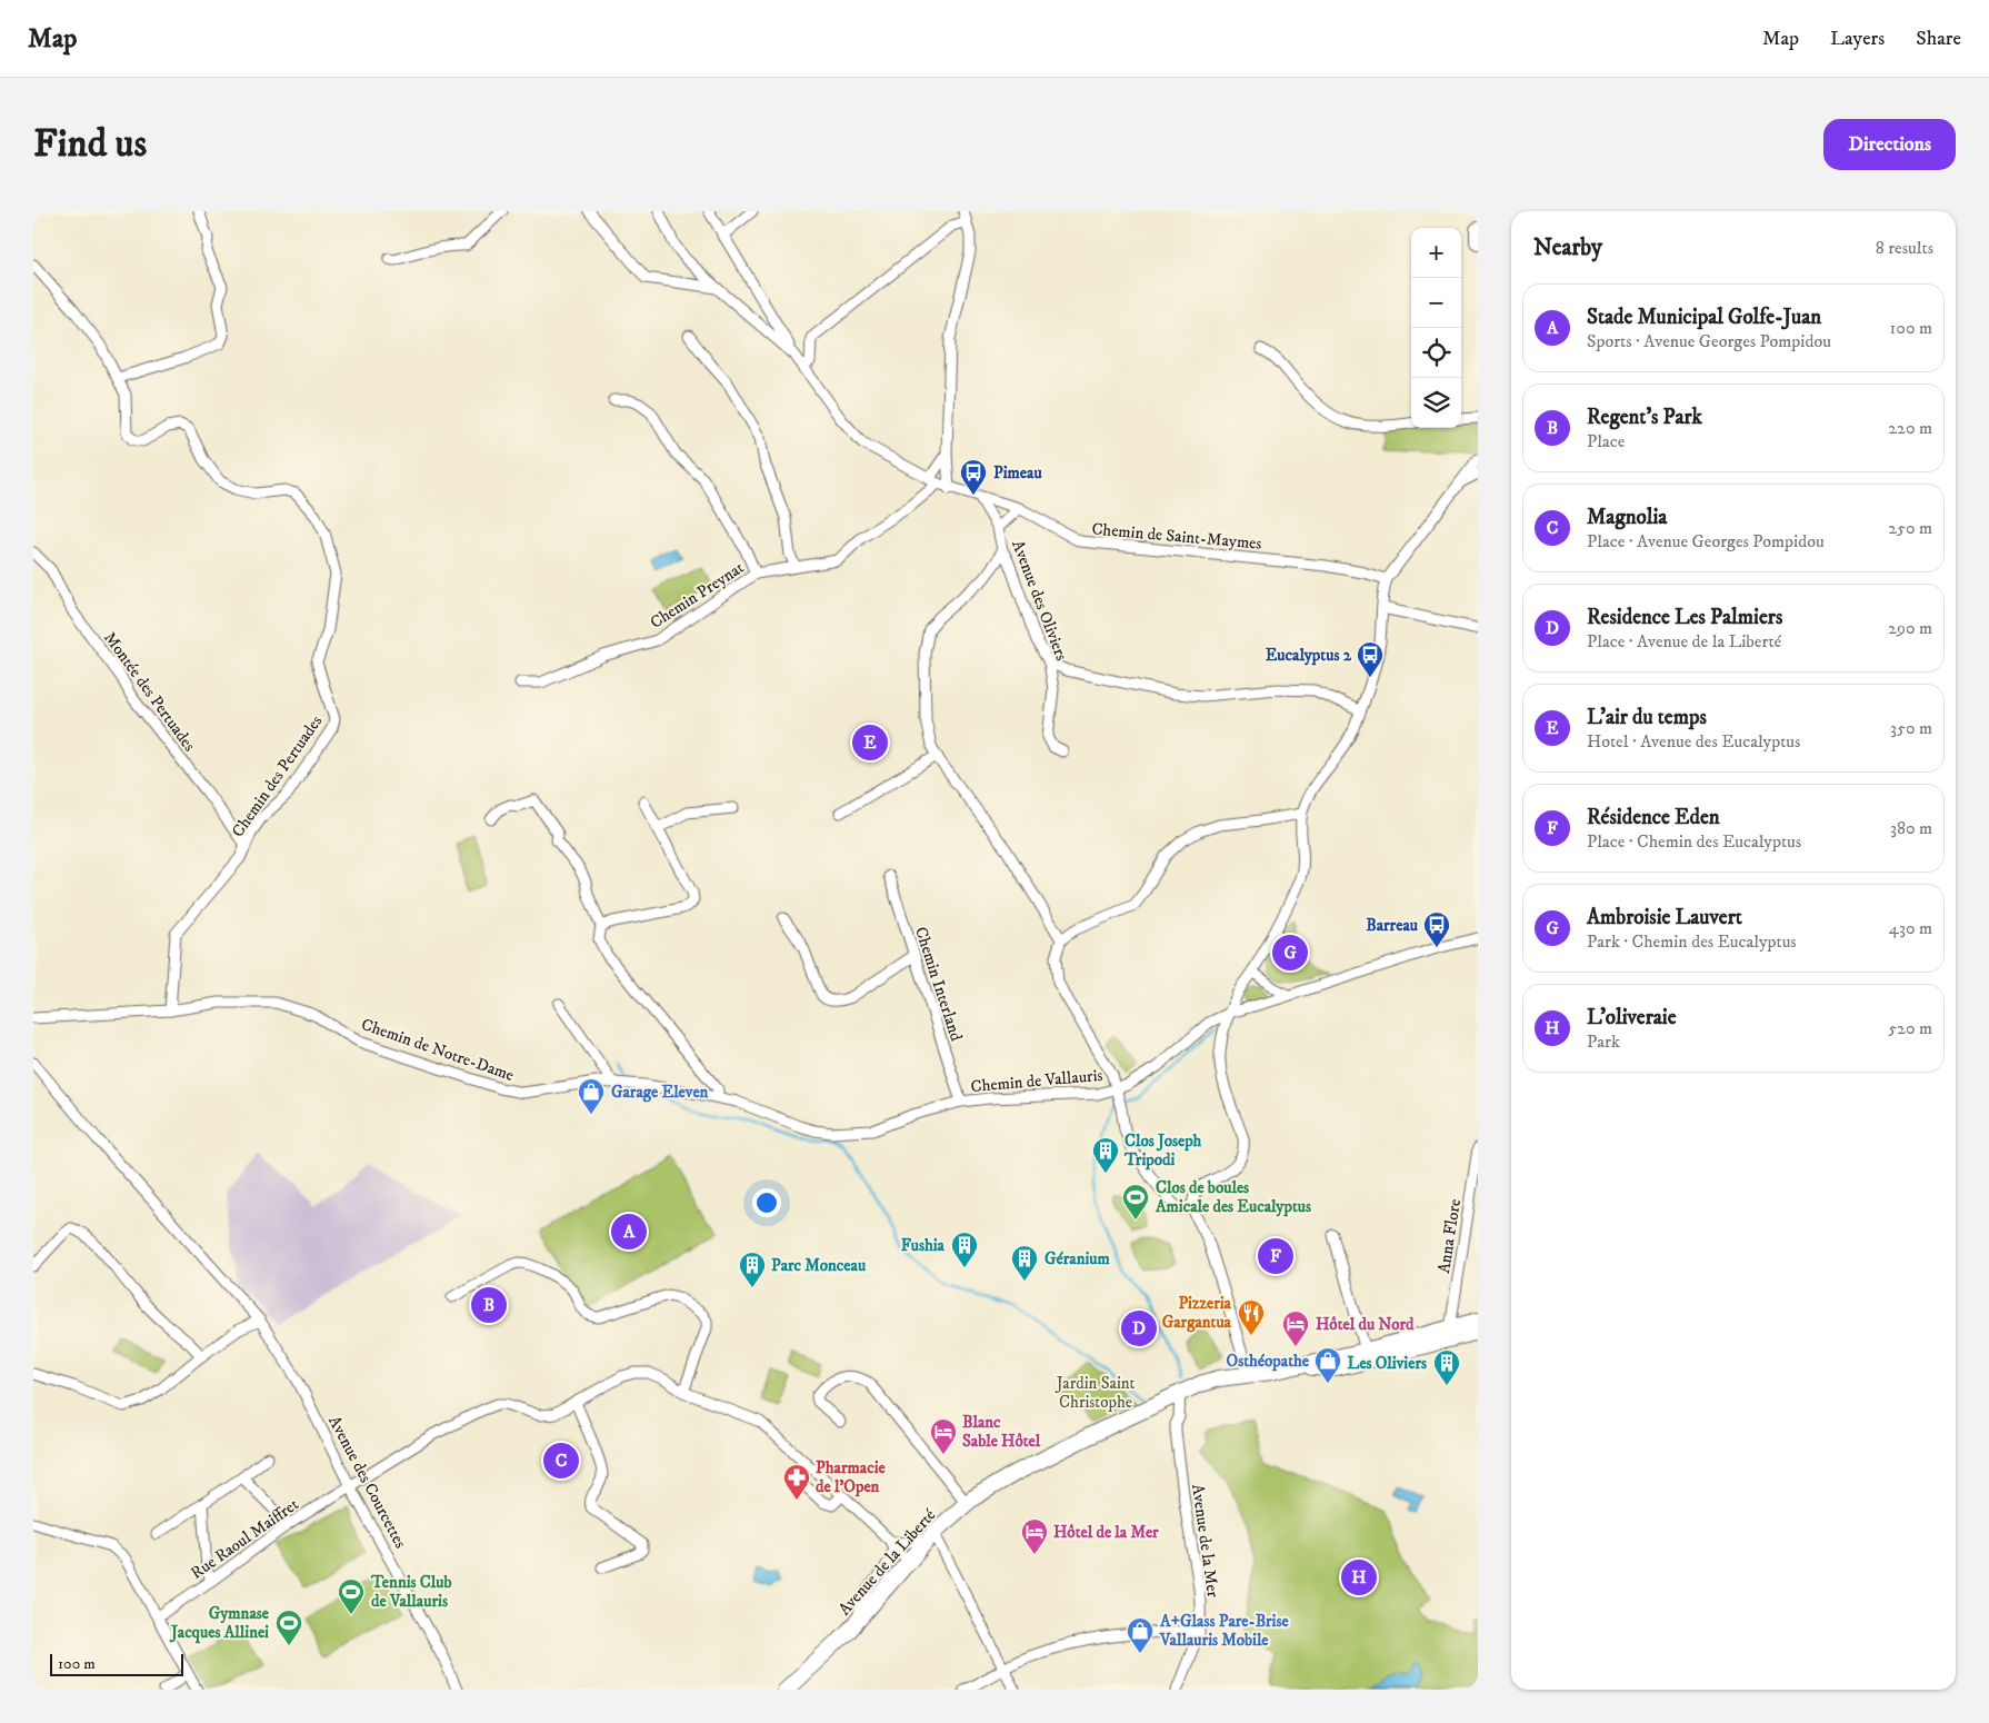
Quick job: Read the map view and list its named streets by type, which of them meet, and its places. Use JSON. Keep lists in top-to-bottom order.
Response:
{
  "streets": {
    "main road": ["Avenue de la Liberté"],
    "street": [
      "Chemin de Saint-Maymes",
      "Chemin Preynat",
      "Avenue des Oliviers",
      "Montée des Pertuades",
      "Chemin des Pertuades",
      "Chemin Interland",
      "Chemin de Notre-Dame",
      "Chemin de Vallauris",
      "Anna Flore",
      "Avenue des Courcettes",
      "Rue Raoul Maiffret",
      "Avenue de la Mer"
    ]
  },
  "crossings": [
    ["Chemin de Saint-Maymes", "Chemin Preynat"],
    ["Chemin de Saint-Maymes", "Avenue des Oliviers"],
    ["Montée des Pertuades", "Chemin des Pertuades"],
    ["Chemin des Pertuades", "Chemin de Notre-Dame"],
    ["Chemin Interland", "Chemin de Notre-Dame"],
    ["Chemin Interland", "Chemin de Vallauris"],
    ["Chemin de Notre-Dame", "Chemin de Vallauris"],
    ["Anna Flore", "Avenue de la Liberté"],
    ["Avenue des Courcettes", "Rue Raoul Maiffret"],
    ["Rue Raoul Maiffret", "Avenue de la Liberté"],
    ["Avenue de la Mer", "Avenue de la Liberté"]
  ],
  "parks": ["Jardin Saint Christophe"],
  "places": {
    "bus stop": ["Pimeau", "Eucalyptus 2", "Barreau"],
    "shop": ["Garage Eleven", "Osthéopathe", "A+Glass Pare-Brise Vallauris Mobile"],
    "building": [
      "Clos Joseph Tripodi",
      "Fushia",
      "Géranium",
      "Parc Monceau",
      "Les Oliviers"
    ],
    "sports": ["Clos de boules Amicale des Eucalyptus", "Tennis Club de Vallauris", "Gymnase Jacques Allinei"],
    "restaurant": ["Pizzeria Gargantua"],
    "hotel": ["Hôtel du Nord", "Blanc Sable Hôtel", "Hôtel de la Mer"],
    "pharmacy": ["Pharmacie de l'Open"]
  },
  "scale_bar": "100 m",
  "page": {
    "header": "Map",
    "nav": ["Map", "Layers", "Share"],
    "buttons": "Directions",
    "title": "Find us",
    "heading": ["Nearby", "8 results"],
    "map_buttons": ["+", "−"],
    "list": [
      {
        "mark": "A",
        "name": "Stade Municipal Golfe-Juan",
        "note": "Sports · Avenue Georges Pompidou",
        "value": "100 m"
      },
      {
        "mark": "B",
        "name": "Regent's Park",
        "note": "Place",
        "value": "220 m"
      },
      {
        "mark": "C",
        "name": "Magnolia",
        "note": "Place · Avenue Georges Pompidou",
        "value": "250 m"
      },
      {
        "mark": "D",
        "name": "Residence Les Palmiers",
        "note": "Place · Avenue de la Liberté",
        "value": "290 m"
      },
      {
        "mark": "E",
        "name": "L'air du temps",
        "note": "Hotel · Avenue des Eucalyptus",
        "value": "350 m"
      },
      {
        "mark": "F",
        "name": "Résidence Eden",
        "note": "Place · Chemin des Eucalyptus",
        "value": "380 m"
      },
      {
        "mark": "G",
        "name": "Ambroisie Lauvert",
        "note": "Park · Chemin des Eucalyptus",
        "value": "430 m"
      },
      {
        "mark": "H",
        "name": "L'oliveraie",
        "note": "Park",
        "value": "520 m"
      }
    ],
    "pins": [
      "E",
      "G",
      "A",
      "F",
      "B",
      "D",
      "C",
      "H"
    ],
    "scale": "100 m"
  }
}
